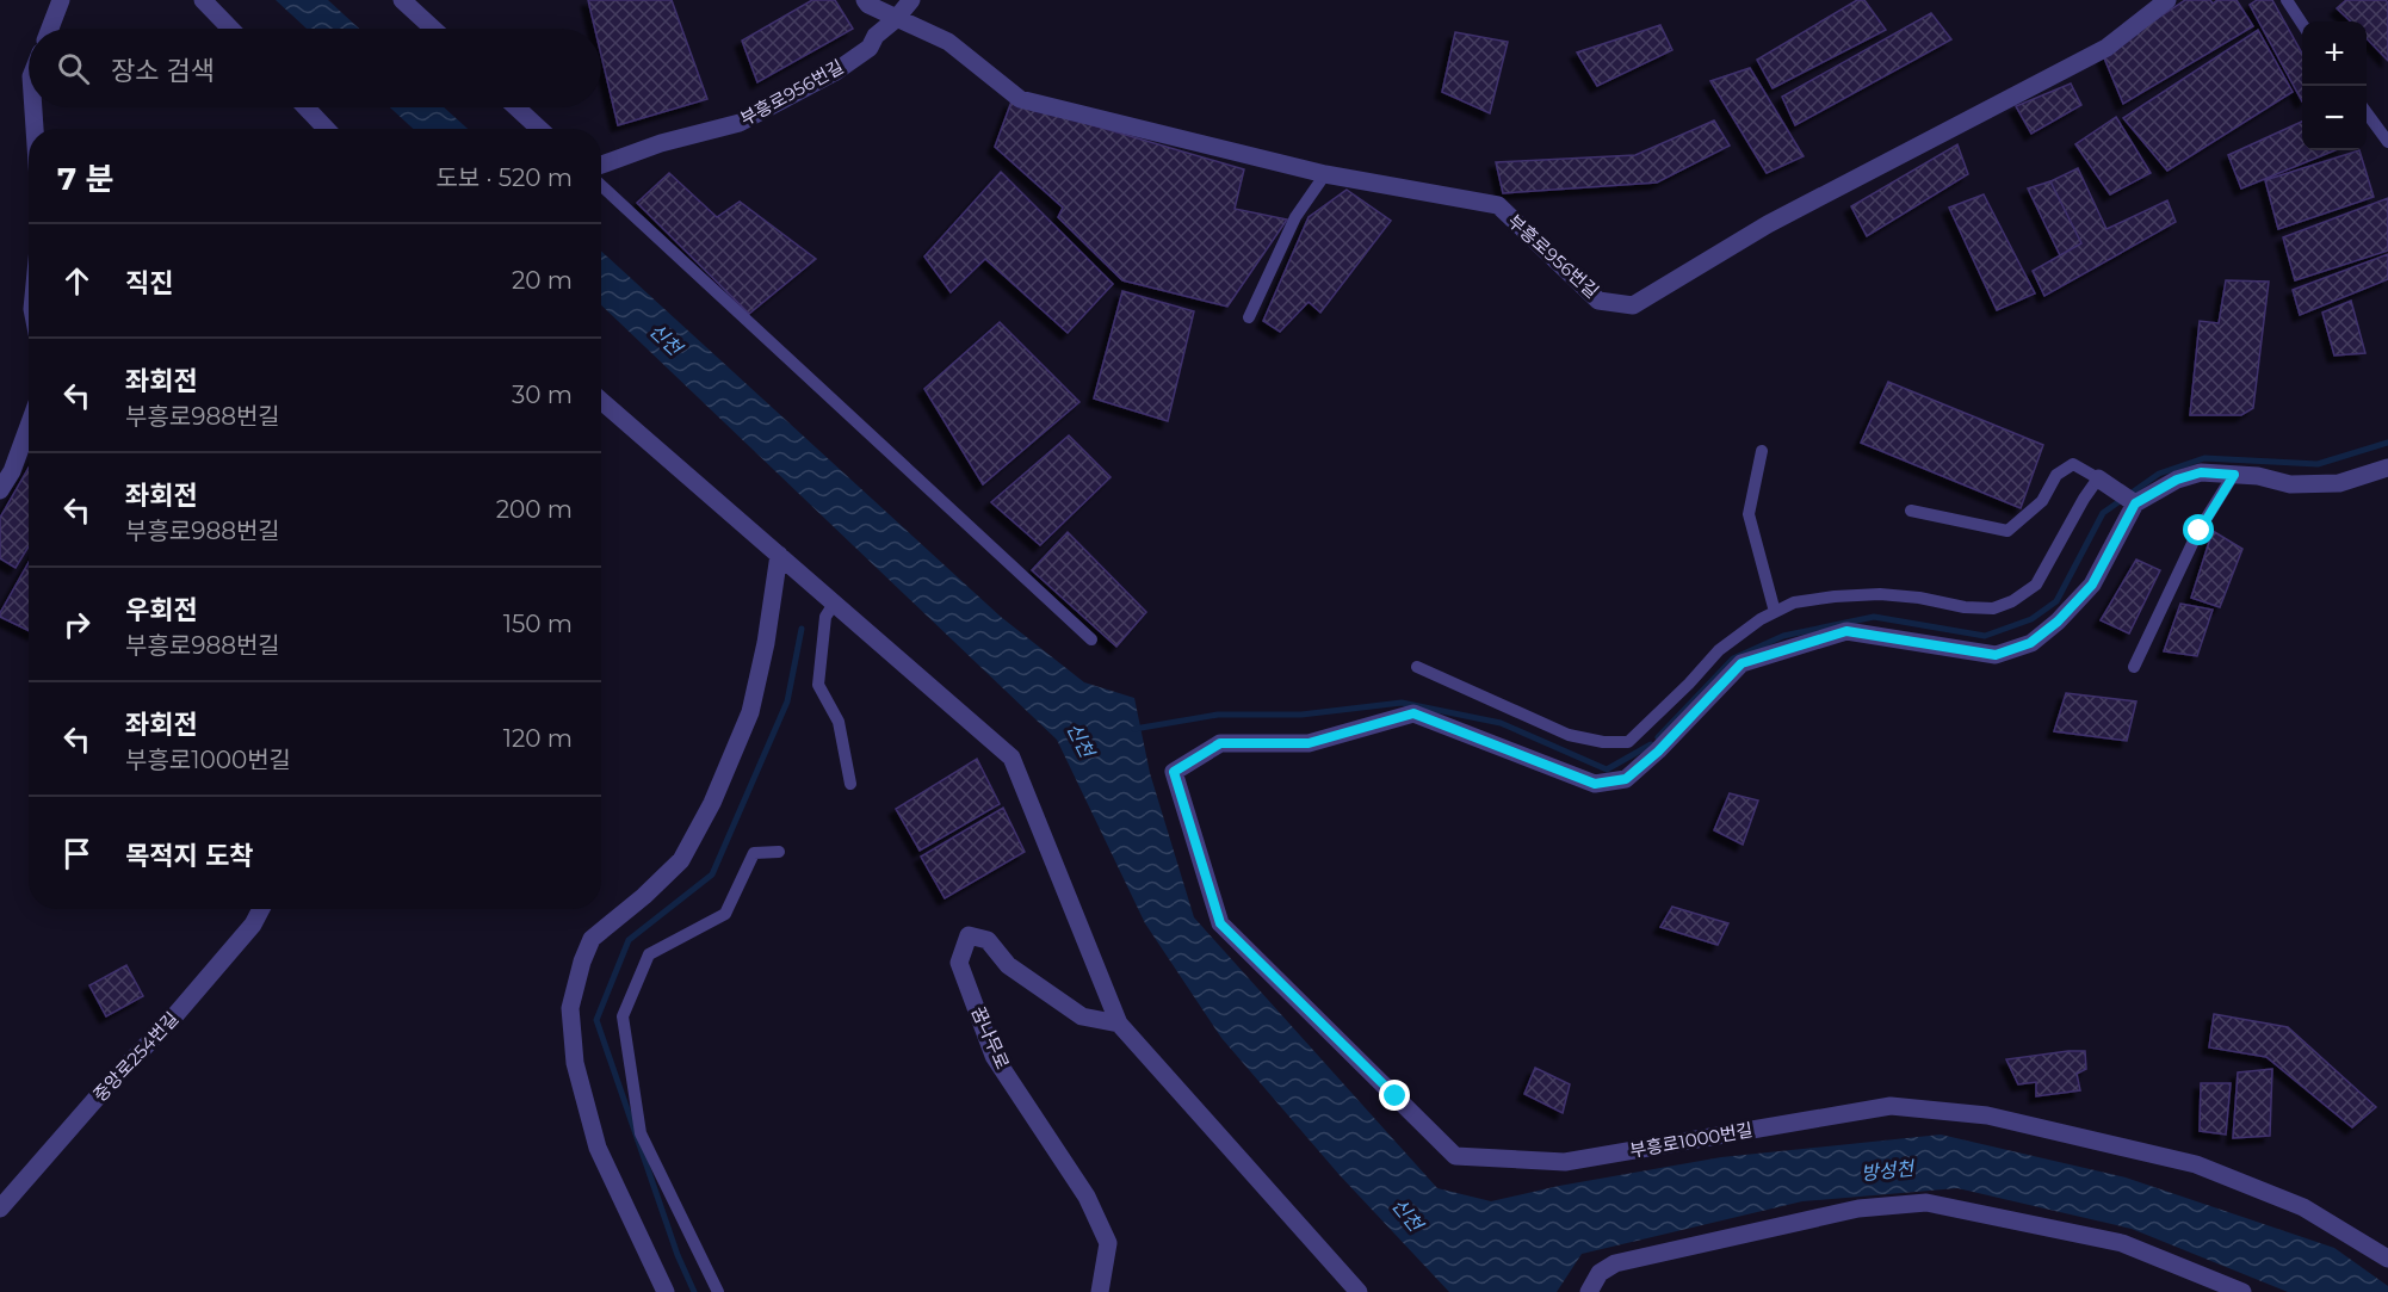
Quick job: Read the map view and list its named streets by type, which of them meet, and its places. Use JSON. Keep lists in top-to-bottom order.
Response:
{
  "streets": {
    "street": [
      "부흥로956번길",
      "꿈나무로",
      "중앙로254번길",
      "부흥로1000번길"
    ]
  },
  "water": ["신천", "방성천"],
  "page": {
    "map_buttons": ["+", "−"],
    "search": "장소 검색",
    "heading": ["7 분", "도보 · 520 m"],
    "list": [
      ["직진", "20 m"],
      ["좌회전", "부흥로988번길", "30 m"],
      ["좌회전", "부흥로988번길", "200 m"],
      ["우회전", "부흥로988번길", "150 m"],
      ["좌회전", "부흥로1000번길", "120 m"],
      "목적지 도착"
    ]
  }
}
